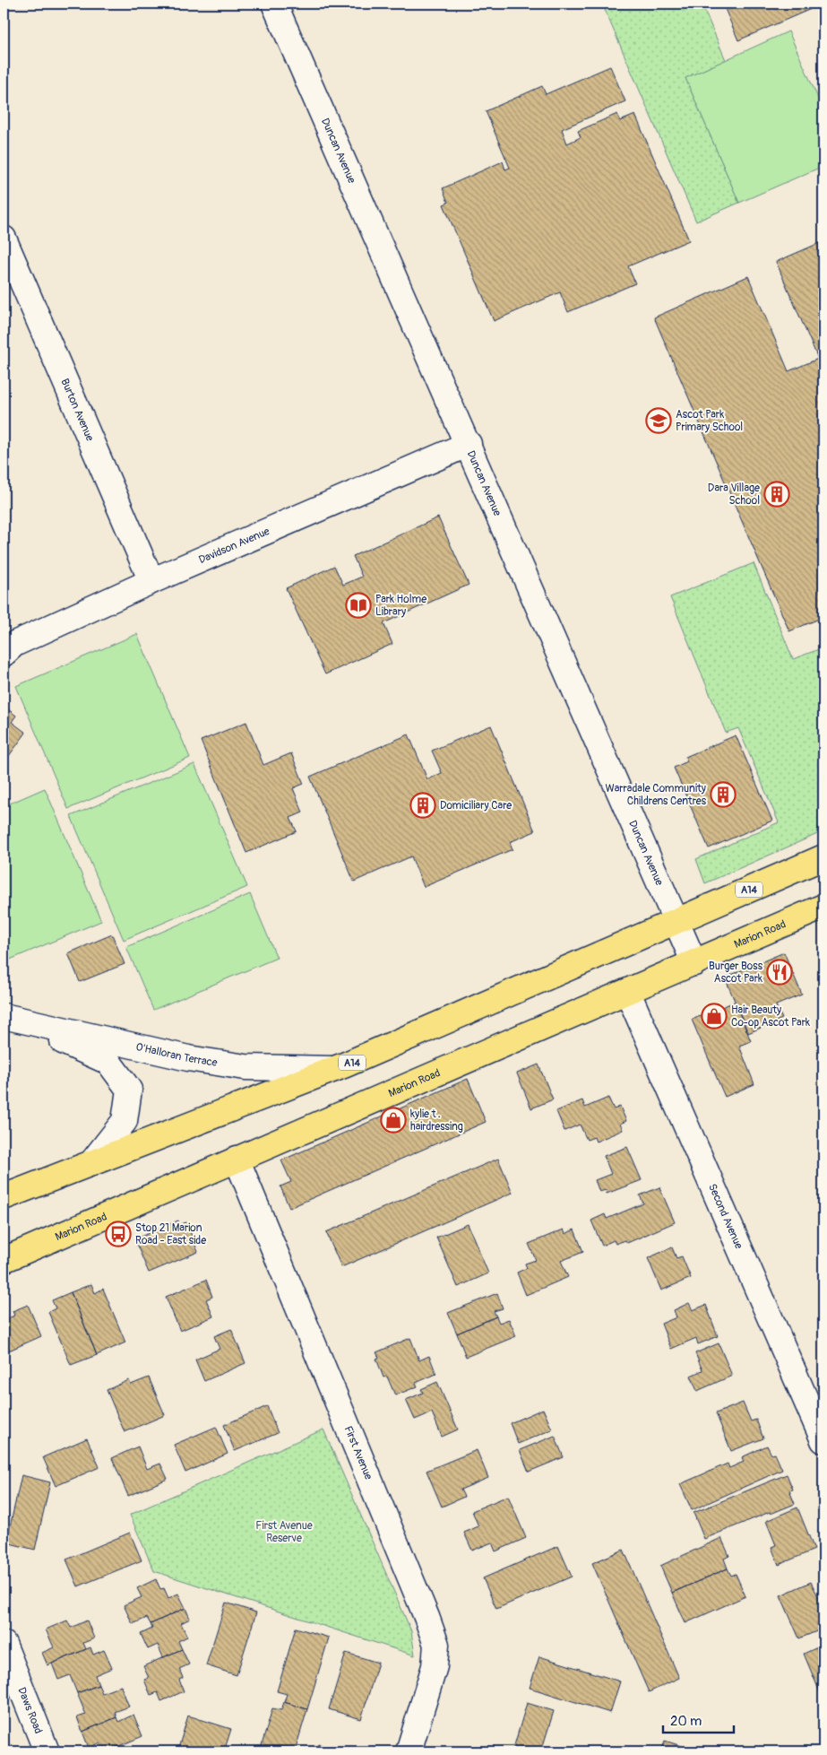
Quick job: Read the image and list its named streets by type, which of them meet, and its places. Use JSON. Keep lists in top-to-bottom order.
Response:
{
  "streets": {
    "main road": ["A14", "Marion Road"],
    "street": [
      "Duncan Avenue",
      "Burton Avenue",
      "Davidson Avenue",
      "O'Halloran Terrace",
      "Second Avenue",
      "First Avenue",
      "Daws Road"
    ]
  },
  "crossings": [
    ["Duncan Avenue", "Davidson Avenue"],
    ["Duncan Avenue", "A14"],
    ["Duncan Avenue", "Marion Road"],
    ["Burton Avenue", "Davidson Avenue"],
    ["A14", "O'Halloran Terrace"],
    ["Marion Road", "Second Avenue"],
    ["Marion Road", "First Avenue"]
  ],
  "parks": ["First Avenue Reserve"],
  "places": {
    "school or university": ["Ascot Park Primary School"],
    "building": ["Dara Village School", "Warradale Community Childrens Centres", "Domiciliary Care"],
    "library": ["Park Holme Library"],
    "restaurant": ["Burger Boss Ascot Park"],
    "shop": ["Hair Beauty Co-op Ascot Park", "kylie t . hairdressing"],
    "bus stop": ["Stop 21 Marion Road - East side"]
  },
  "scale_bar": "20 m"
}
